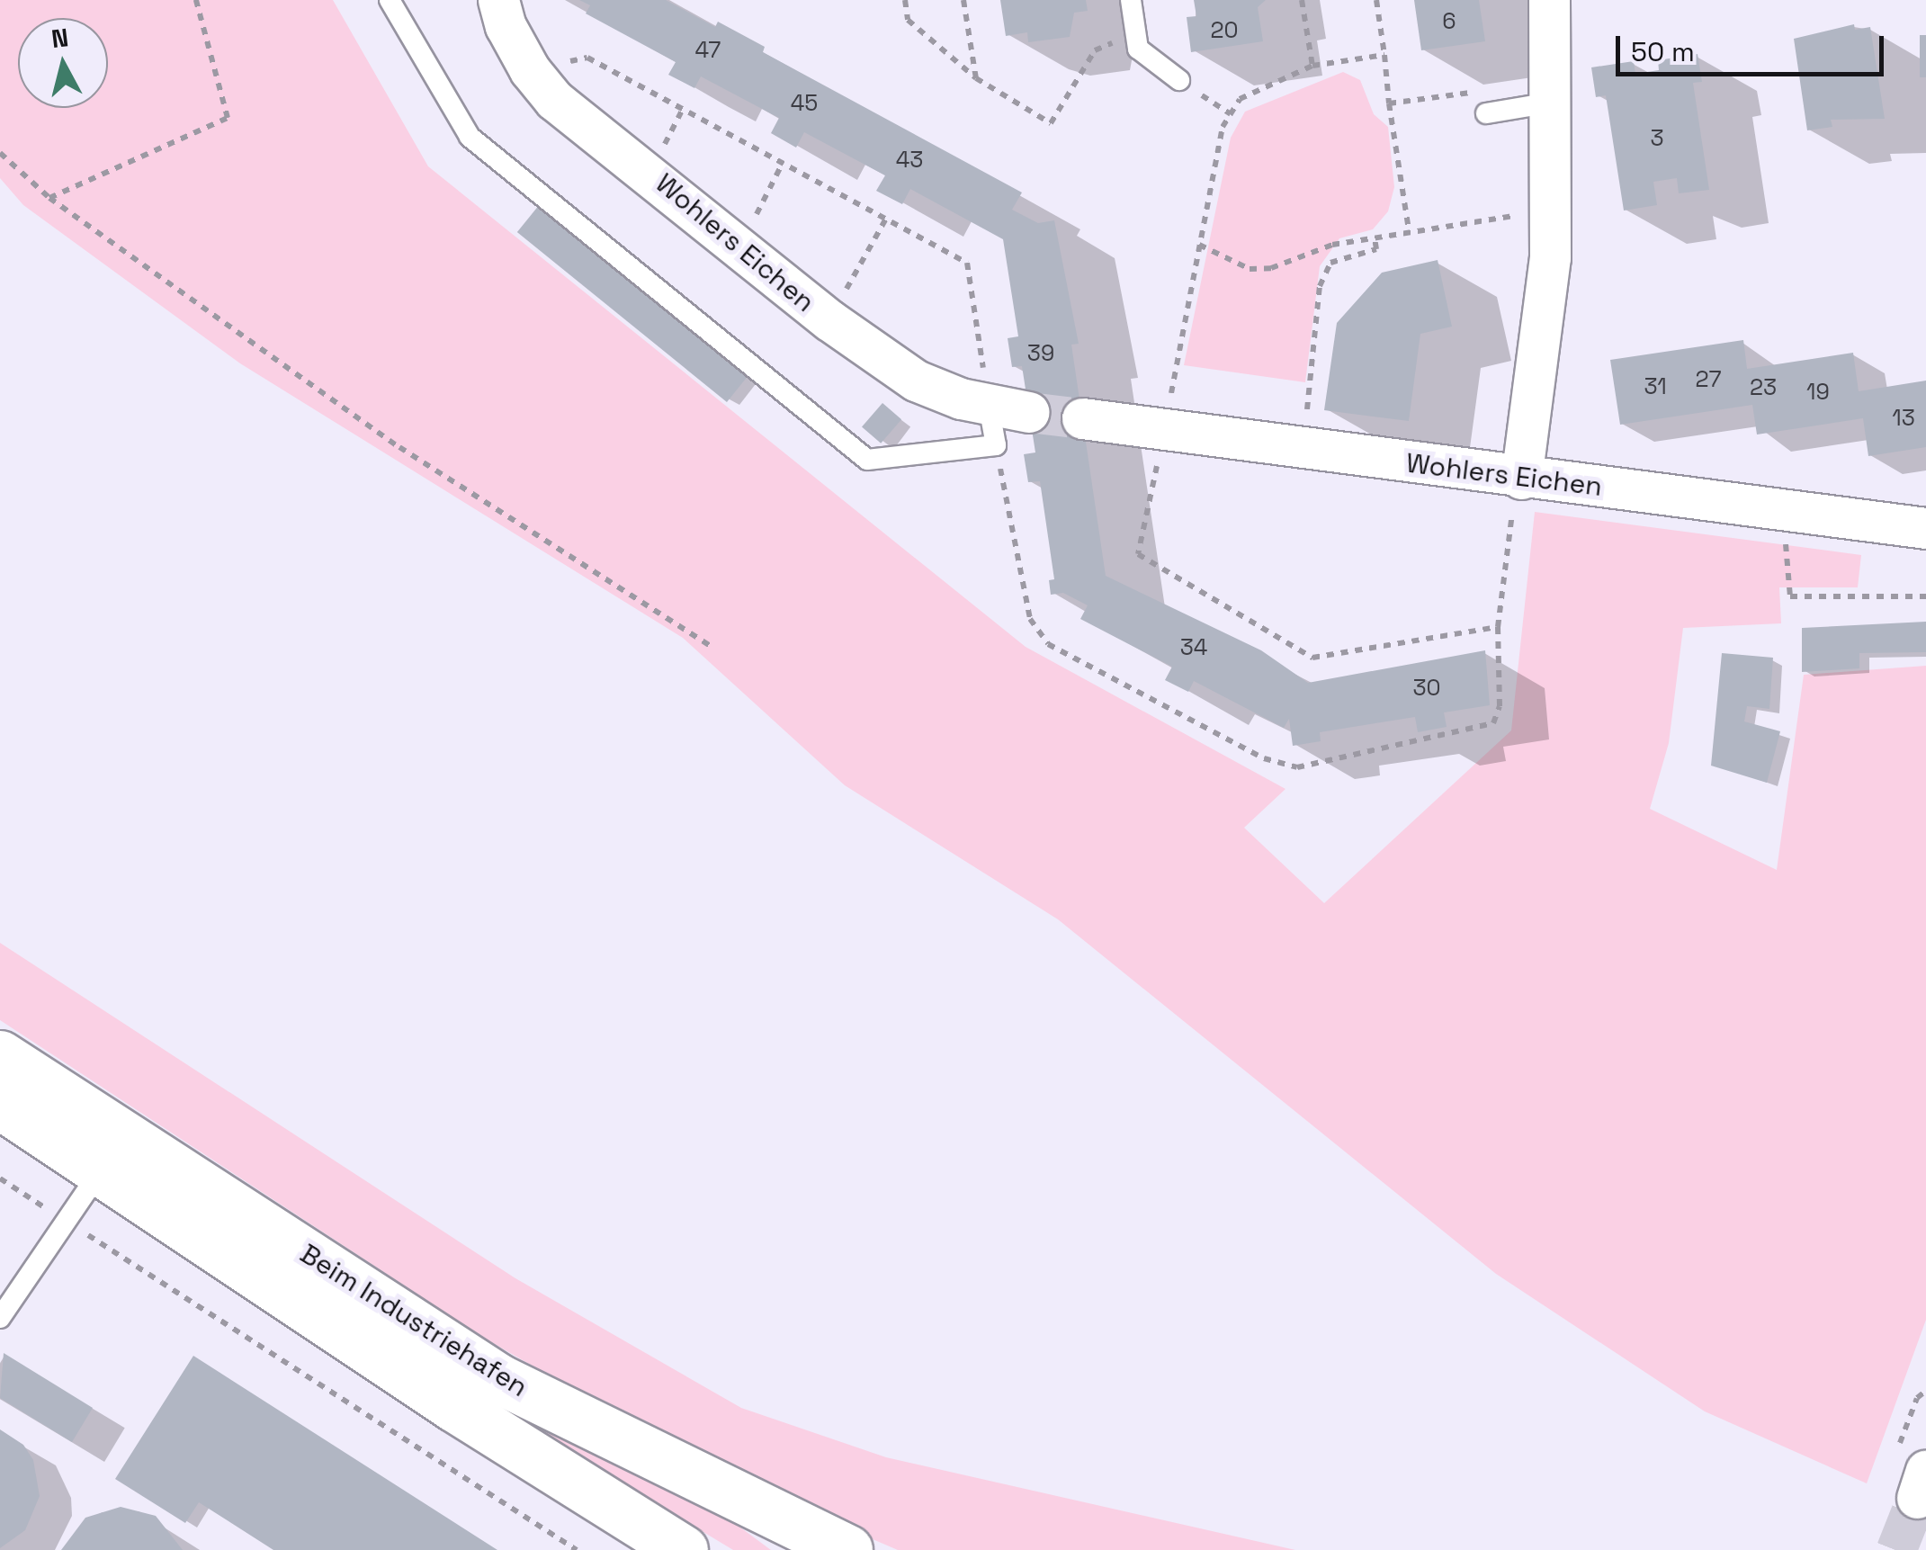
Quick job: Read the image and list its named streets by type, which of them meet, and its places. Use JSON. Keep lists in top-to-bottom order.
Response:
{
  "streets": {
    "main road": ["Beim Industriehafen"],
    "street": ["Wohlers Eichen"]
  },
  "house_numbers": [
    "6",
    "20",
    "47",
    "45",
    "3",
    "43",
    "39",
    "27",
    "31",
    "23",
    "19",
    "13",
    "34",
    "30"
  ],
  "scale_bar": "50 m",
  "north": "top"
}
